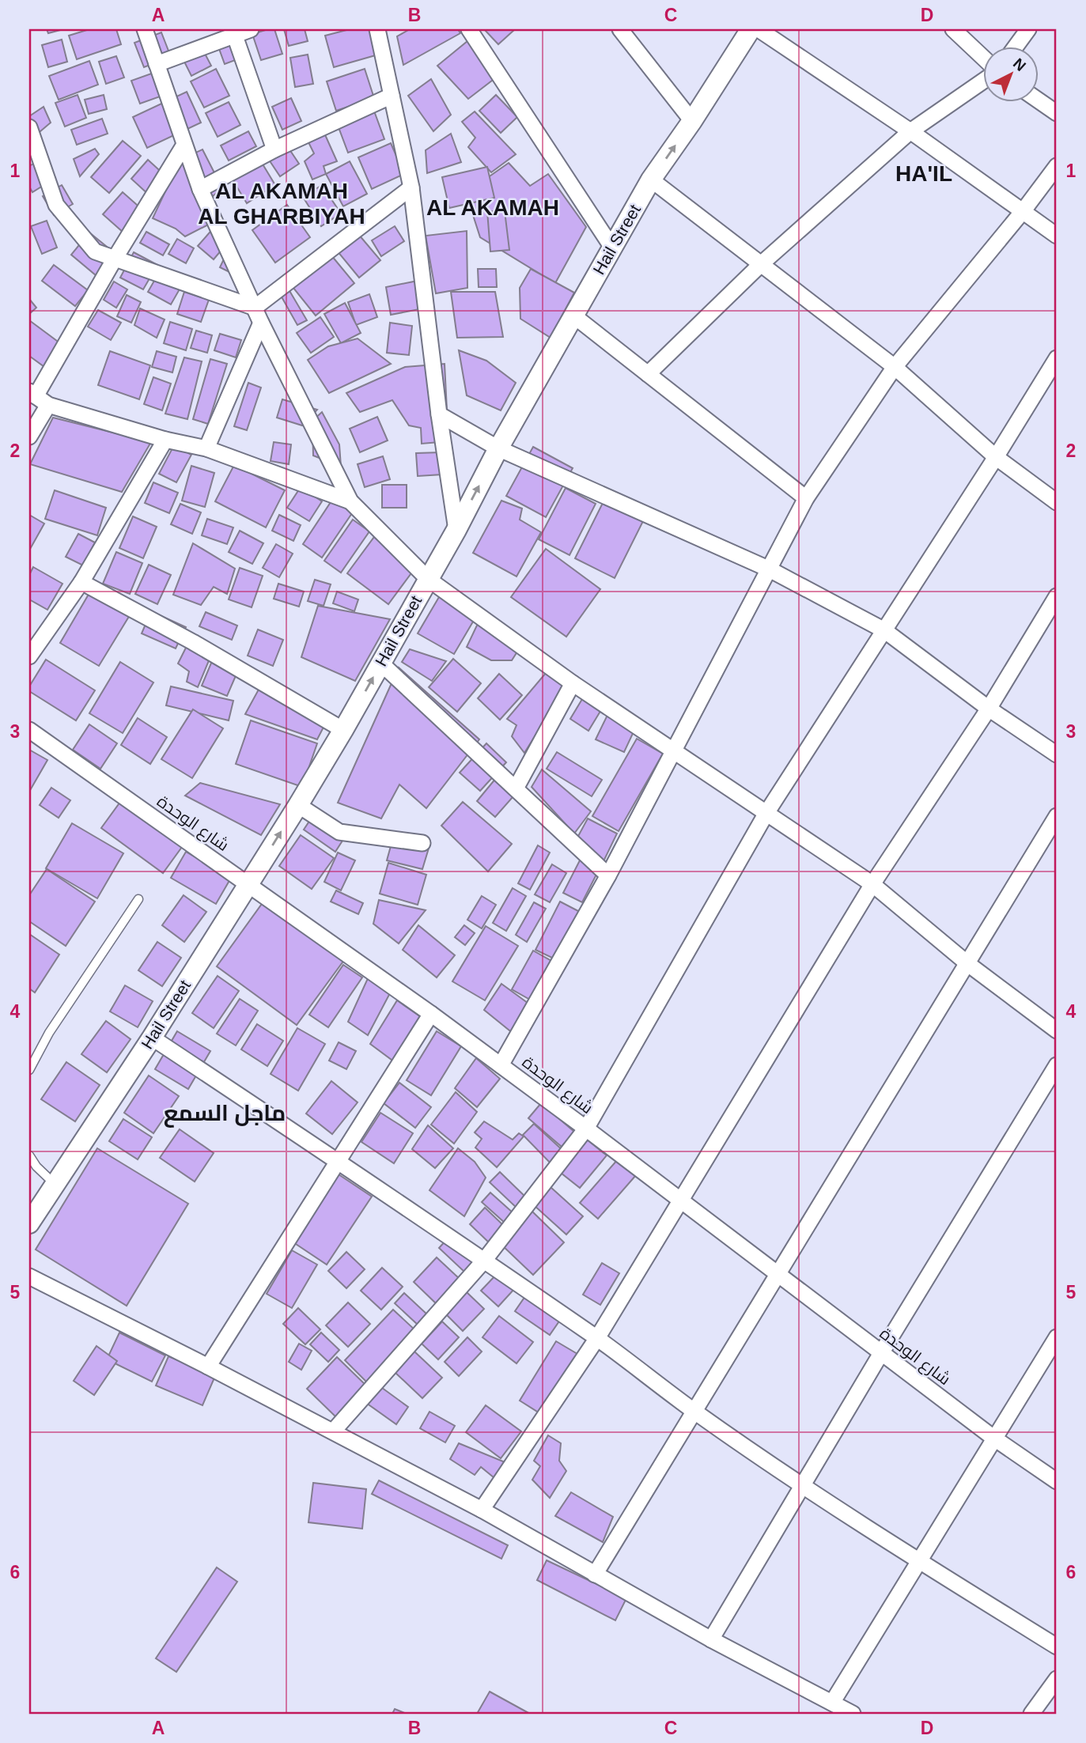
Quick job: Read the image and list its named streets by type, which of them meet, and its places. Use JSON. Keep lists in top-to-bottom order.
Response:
{
  "streets": {
    "street": ["Hail Street", "شارع الوحدة"]
  },
  "crossings": [
    ["Hail Street", "شارع الوحدة"]
  ],
  "districts": [
    "HA'IL",
    "AL AKAMAH AL GHARBIYAH",
    "AL AKAMAH",
    "ماجل السمع"
  ],
  "north": "top right",
  "grid": {
    "columns": [
      "A",
      "B",
      "C",
      "D"
    ],
    "rows": [
      "1",
      "2",
      "3",
      "4",
      "5",
      "6"
    ]
  }
}
